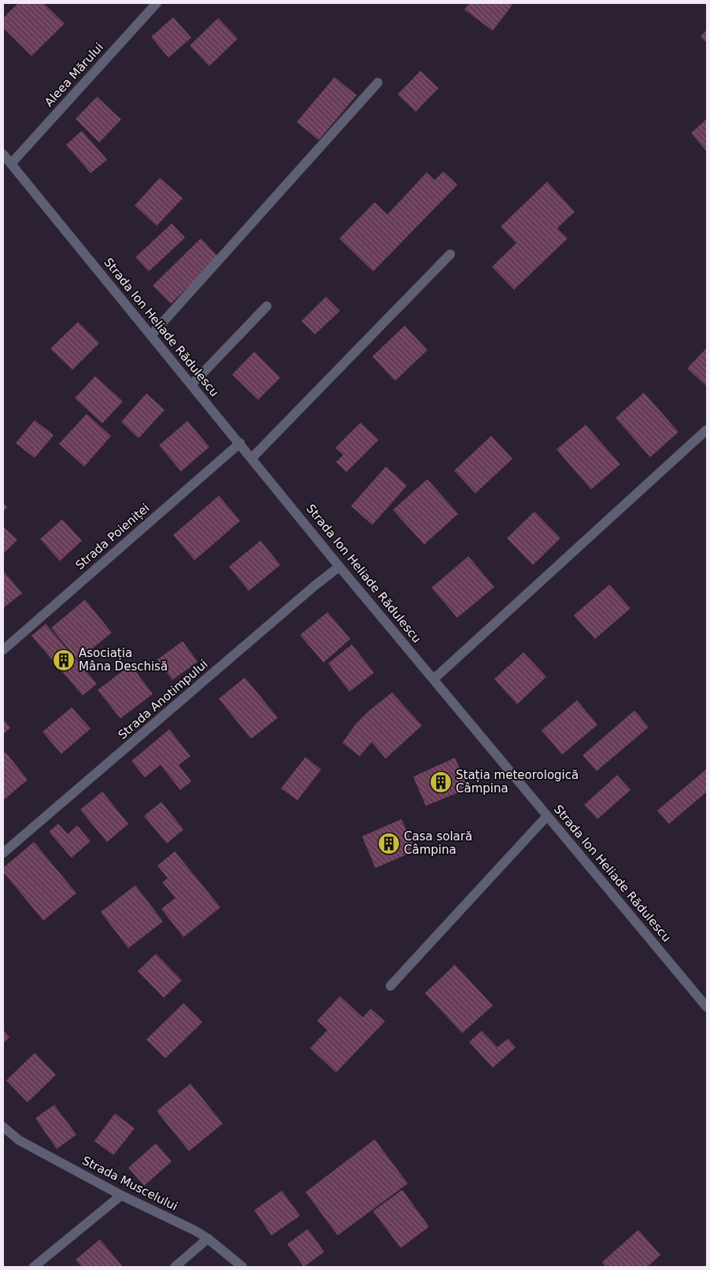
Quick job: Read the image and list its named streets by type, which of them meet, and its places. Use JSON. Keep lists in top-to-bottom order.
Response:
{
  "streets": {
    "street": [
      "Aleea Mărului",
      "Strada Ion Heliade Rădulescu",
      "Strada Poieniței",
      "Strada Anotimpului",
      "Strada Muscelului"
    ]
  },
  "crossings": [
    ["Aleea Mărului", "Strada Ion Heliade Rădulescu"],
    ["Strada Ion Heliade Rădulescu", "Strada Poieniței"],
    ["Strada Ion Heliade Rădulescu", "Strada Anotimpului"]
  ],
  "places": {
    "building": ["Asociația Mâna Deschisă", "Stația meteorologică Câmpina", "Casa solară Câmpina"]
  }
}
